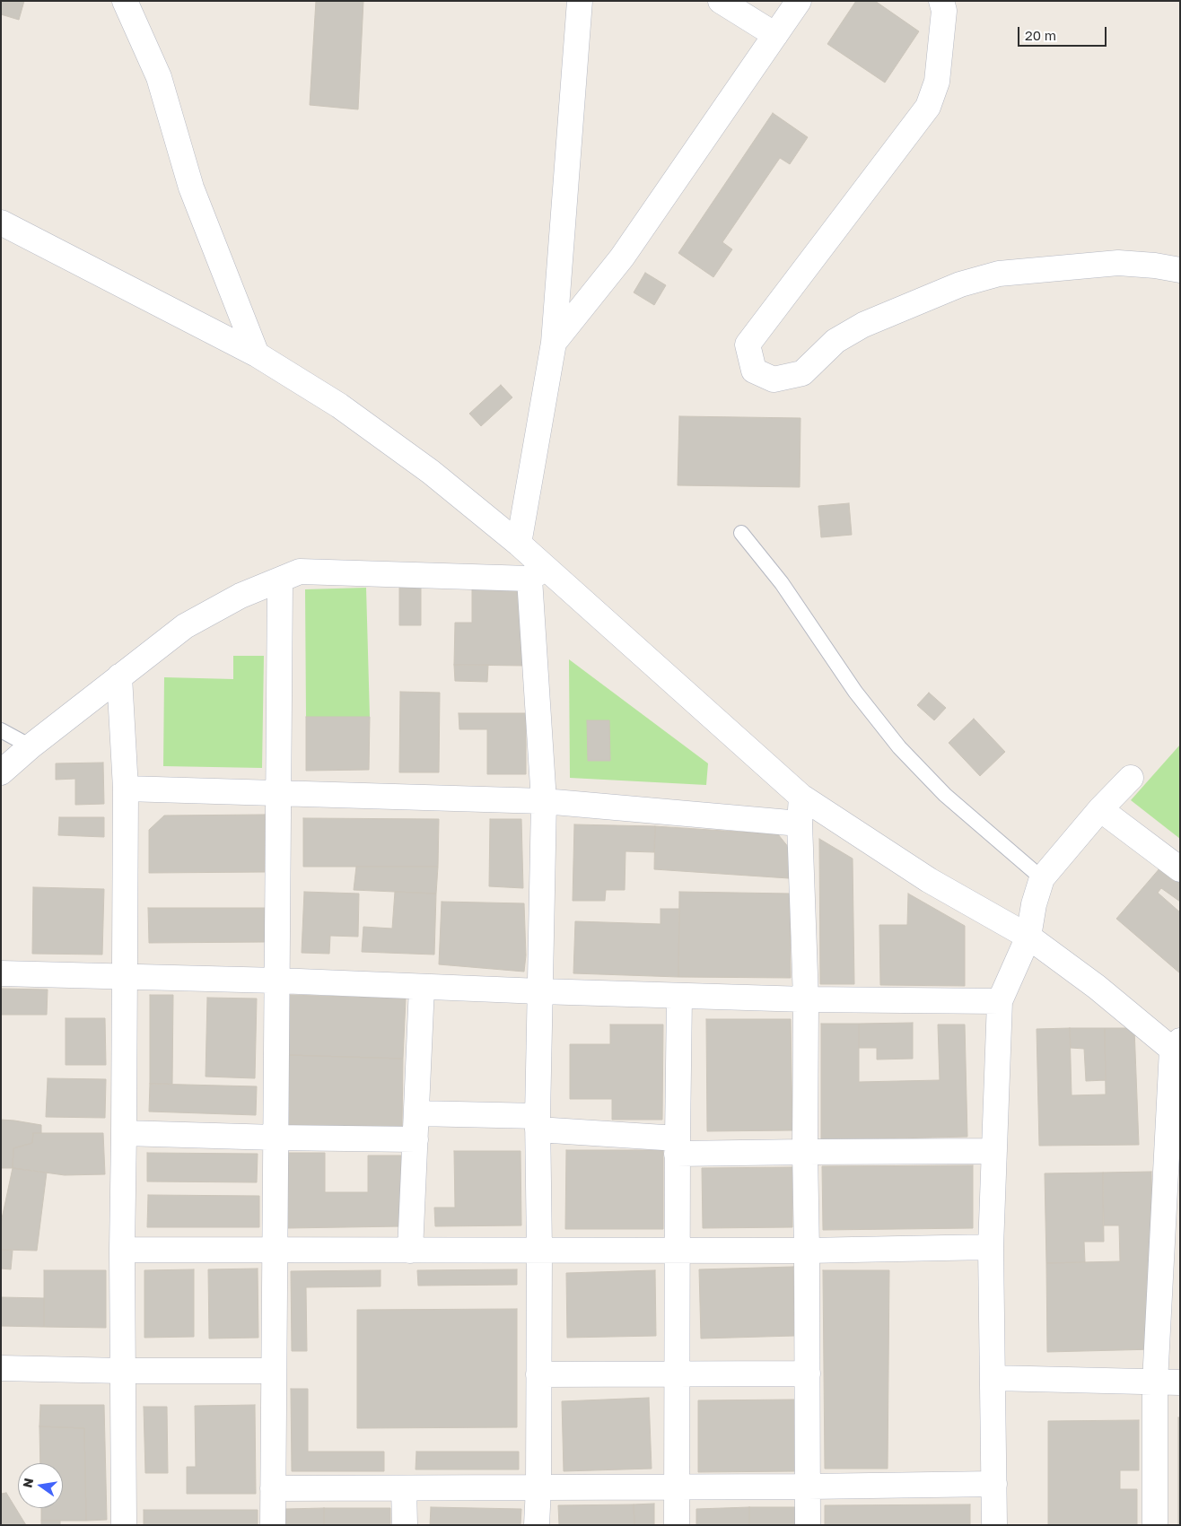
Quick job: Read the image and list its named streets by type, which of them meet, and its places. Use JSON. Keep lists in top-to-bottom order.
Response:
{
  "scale_bar": "20 m",
  "north": "left"
}
